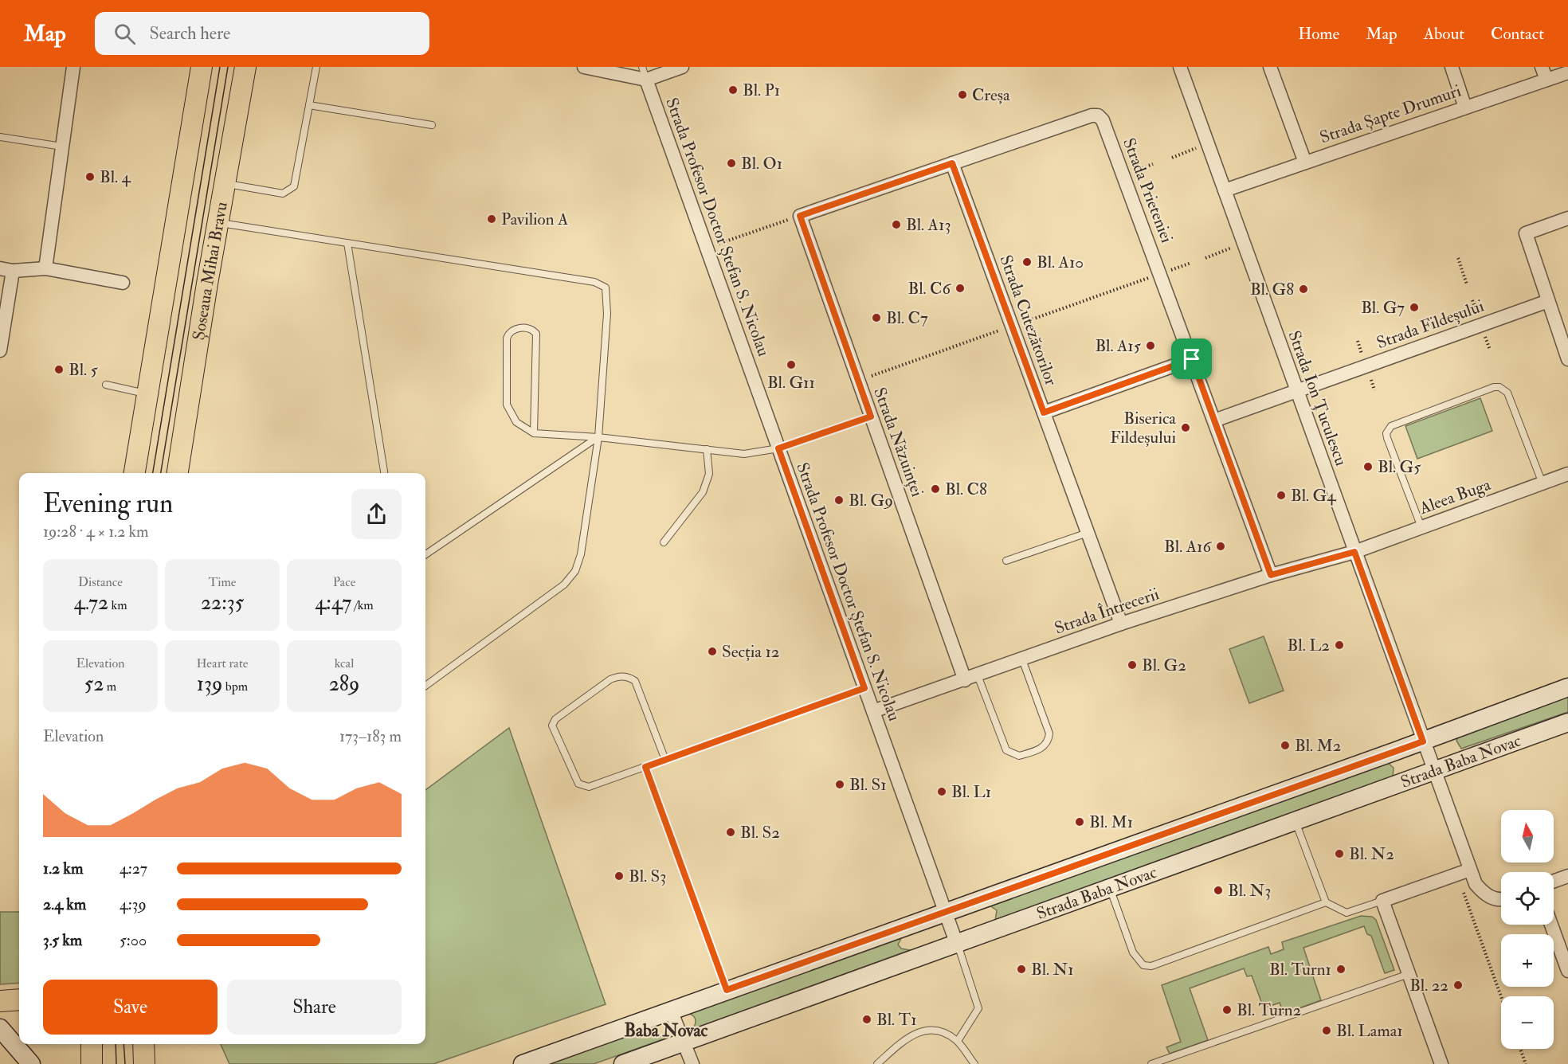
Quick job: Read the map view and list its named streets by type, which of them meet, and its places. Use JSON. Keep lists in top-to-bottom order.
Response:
{
  "streets": {
    "main road": ["Șoseaua Mihai Bravu", "Strada Baba Novac"],
    "street": [
      "Strada Șapte Drumuri",
      "Strada Prieteniei",
      "Strada Profesor Doctor Ștefan S. Nicolau",
      "Strada Cutezătorilor",
      "Strada Fildeșului",
      "Strada Ion Țuculescu",
      "Strada Năzuinței",
      "Aleea Buga",
      "Strada Întrecerii"
    ]
  },
  "crossings": [
    ["Strada Șapte Drumuri", "Strada Ion Țuculescu"],
    ["Strada Prieteniei", "Strada Cutezătorilor"],
    ["Strada Prieteniei", "Strada Fildeșului"],
    ["Strada Prieteniei", "Strada Năzuinței"],
    ["Strada Prieteniei", "Strada Întrecerii"],
    ["Strada Profesor Doctor Ștefan S. Nicolau", "Strada Întrecerii"],
    ["Strada Profesor Doctor Ștefan S. Nicolau", "Strada Baba Novac"],
    ["Strada Cutezătorilor", "Strada Întrecerii"],
    ["Strada Fildeșului", "Strada Ion Țuculescu"],
    ["Strada Ion Țuculescu", "Aleea Buga"],
    ["Strada Ion Țuculescu", "Strada Întrecerii"],
    ["Strada Ion Țuculescu", "Strada Baba Novac"],
    ["Strada Năzuinței", "Strada Întrecerii"],
    ["Aleea Buga", "Strada Întrecerii"]
  ],
  "districts": ["Baba Novac"],
  "places": [
    "Bl. P1",
    "Creșa",
    "Bl. O1",
    "Bl. 4",
    "Pavilion A",
    "Bl. A13",
    "Bl. A10",
    "Bl. C6",
    "Bl. G8",
    "Bl. G7",
    "Bl. C7",
    "Bl. A15",
    "Bl. G11",
    "Bl. 5",
    "Biserica Fildeșului",
    "Bl. G5",
    "Bl. C8",
    "Bl. G4",
    "Bl. G9",
    "Bl. A16",
    "Bl. L2",
    "Secția 12",
    "Bl. G2",
    "Bl. M2",
    "Bl. S1",
    "Bl. L1",
    "Bl. M1",
    "Bl. S2",
    "Bl. N2",
    "Bl. S3",
    "Bl. N3",
    "Bl. N1",
    "Bl. Turn1",
    "Bl. 22",
    "Bl. Turn2",
    "Bl. T1",
    "Bl. Lama1"
  ],
  "north": "top",
  "page": {
    "header": "Map",
    "search": "Search here",
    "nav": [
      "Home",
      "Map",
      "About",
      "Contact"
    ],
    "heading": ["Evening run", "19:28 · 4 × 1.2 km"],
    "stats": [
      ["Distance", "4.72 km"],
      ["Time", "22:35"],
      ["Pace", "4:47 /km"],
      ["Elevation", "52 m"],
      ["Heart rate", "139 bpm"],
      ["kcal", "289"]
    ],
    "chart": ["Elevation", "173–183 m"],
    "map_buttons": ["+", "−"],
    "list": [
      {
        "name": "1.2 km",
        "note": "4:27"
      },
      {
        "name": "2.4 km",
        "note": "4:39"
      },
      {
        "name": "3.5 km",
        "note": "5:00"
      }
    ],
    "buttons": ["Save", "Share"]
  }
}
